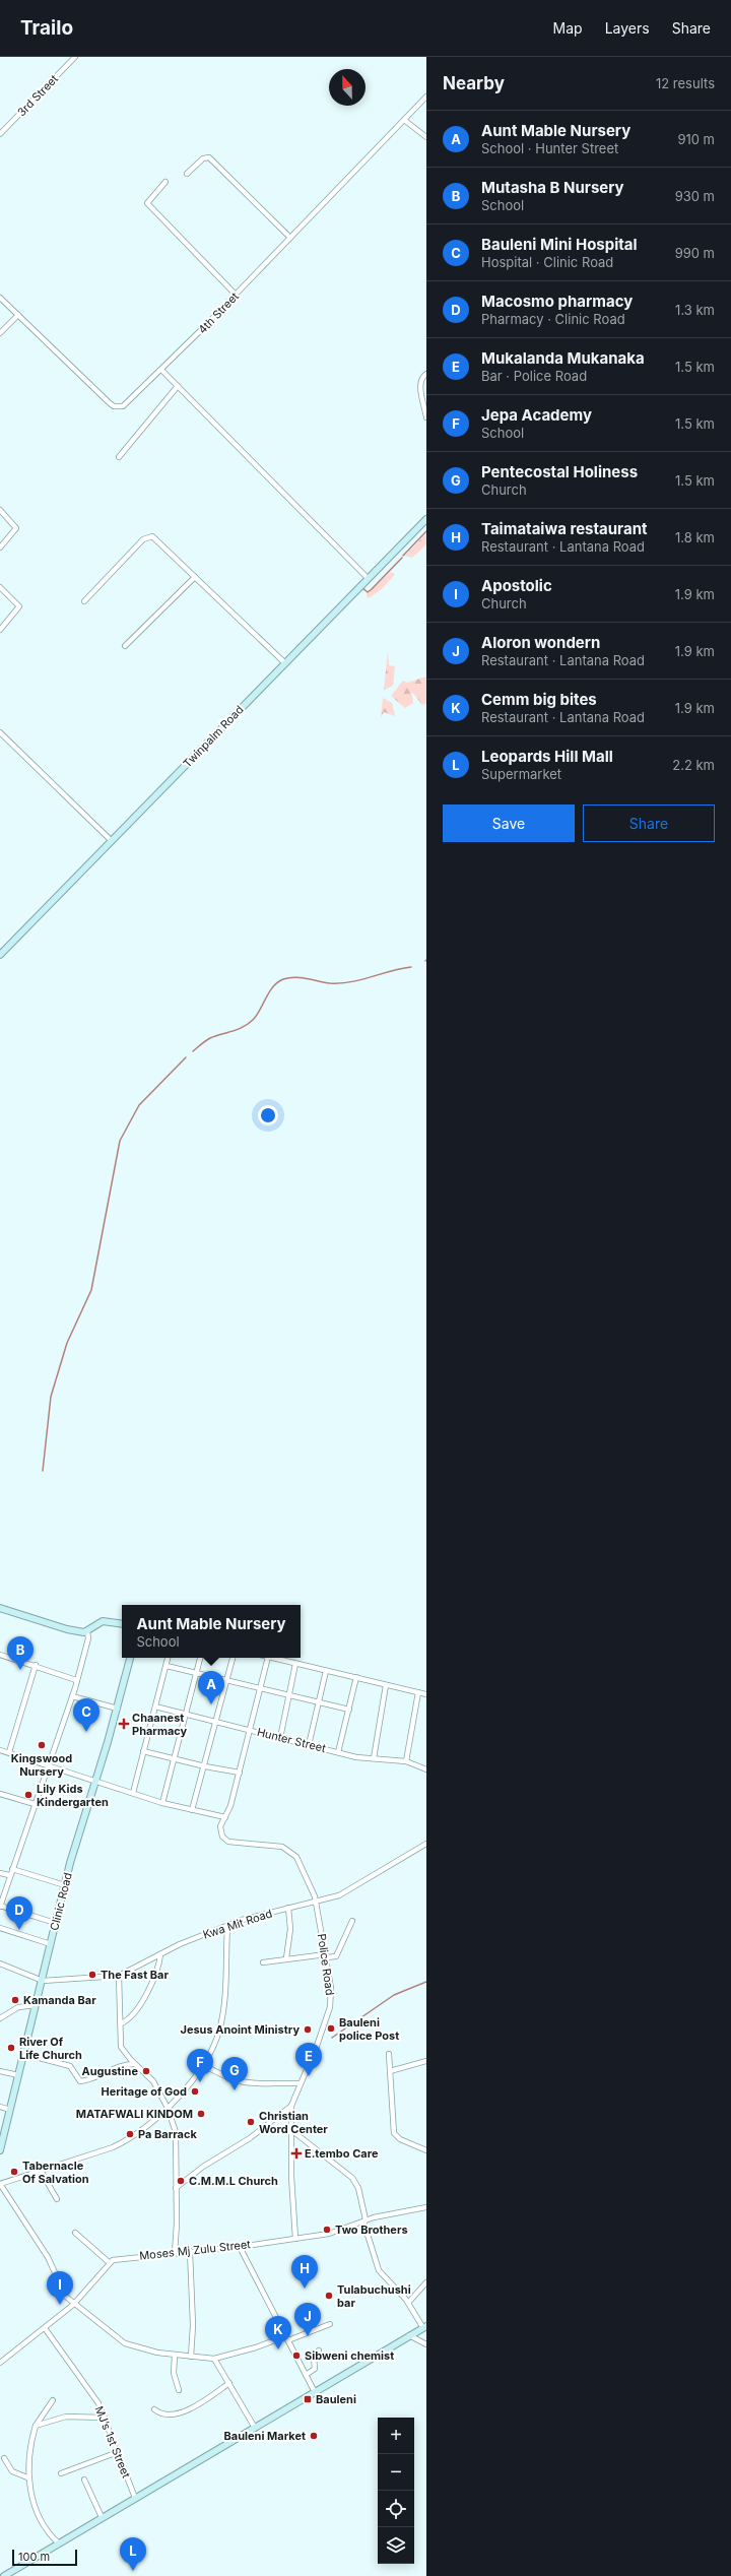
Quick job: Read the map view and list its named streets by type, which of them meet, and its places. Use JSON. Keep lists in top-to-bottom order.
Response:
{
  "streets": {
    "street": [
      "3rd Street",
      "4th Street",
      "Twinpalm Road",
      "Hunter Street",
      "Clinic Road",
      "Kwa Mit Road",
      "Police Road",
      "Moses Mj Zulu Street",
      "MJ’s 1st Street"
    ]
  },
  "crossings": [
    ["Clinic Road", "Kwa Mit Road"],
    ["Kwa Mit Road", "Police Road"],
    ["Police Road", "Moses Mj Zulu Street"]
  ],
  "places": {
    "health": ["Chaanest Pharmacy", "E.tembo Care"],
    "other": [
      "Kingswood Nursery",
      "Lily Kids Kindergarten",
      "The Fast Bar",
      "Kamanda Bar",
      "Bauleni police Post",
      "Jesus Anoint Ministry",
      "River Of Life Church",
      "Augustine",
      "Heritage of God",
      "MATAFWALI KINDOM",
      "Christian Word Center",
      "Pa Barrack",
      "Tabernacle Of Salvation",
      "C.M.M.L Church",
      "Two Brothers",
      "Tulabuchushi bar",
      "Sibweni chemist",
      "Bauleni Market"
    ],
    "transit": ["Bauleni"]
  },
  "scale_bar": "100 m",
  "north": "top",
  "page": {
    "header": "Trailo",
    "nav": ["Map", "Layers", "Share"],
    "heading": ["Nearby", "12 results"],
    "list": [
      {
        "mark": "A",
        "name": "Aunt Mable Nursery",
        "note": "School · Hunter Street",
        "value": "910 m"
      },
      {
        "mark": "B",
        "name": "Mutasha B Nursery",
        "note": "School",
        "value": "930 m"
      },
      {
        "mark": "C",
        "name": "Bauleni Mini Hospital",
        "note": "Hospital · Clinic Road",
        "value": "990 m"
      },
      {
        "mark": "D",
        "name": "Macosmo pharmacy",
        "note": "Pharmacy · Clinic Road",
        "value": "1.3 km"
      },
      {
        "mark": "E",
        "name": "Mukalanda Mukanaka",
        "note": "Bar · Police Road",
        "value": "1.5 km"
      },
      {
        "mark": "F",
        "name": "Jepa Academy",
        "note": "School",
        "value": "1.5 km"
      },
      {
        "mark": "G",
        "name": "Pentecostal Holiness",
        "note": "Church",
        "value": "1.5 km"
      },
      {
        "mark": "H",
        "name": "Taimataiwa restaurant",
        "note": "Restaurant · Lantana Road",
        "value": "1.8 km"
      },
      {
        "mark": "I",
        "name": "Apostolic",
        "note": "Church",
        "value": "1.9 km"
      },
      {
        "mark": "J",
        "name": "Aloron wondern",
        "note": "Restaurant · Lantana Road",
        "value": "1.9 km"
      },
      {
        "mark": "K",
        "name": "Cemm big bites",
        "note": "Restaurant · Lantana Road",
        "value": "1.9 km"
      },
      {
        "mark": "L",
        "name": "Leopards Hill Mall",
        "note": "Supermarket",
        "value": "2.2 km"
      }
    ],
    "buttons": ["Save", "Share"],
    "popup": ["Aunt Mable Nursery", "School"],
    "pins": [
      "B",
      "A",
      "C",
      "D",
      "E",
      "F",
      "G",
      "H",
      "I",
      "J",
      "K",
      "L"
    ],
    "map_buttons": ["+", "−"],
    "scale": "100 m"
  }
}
